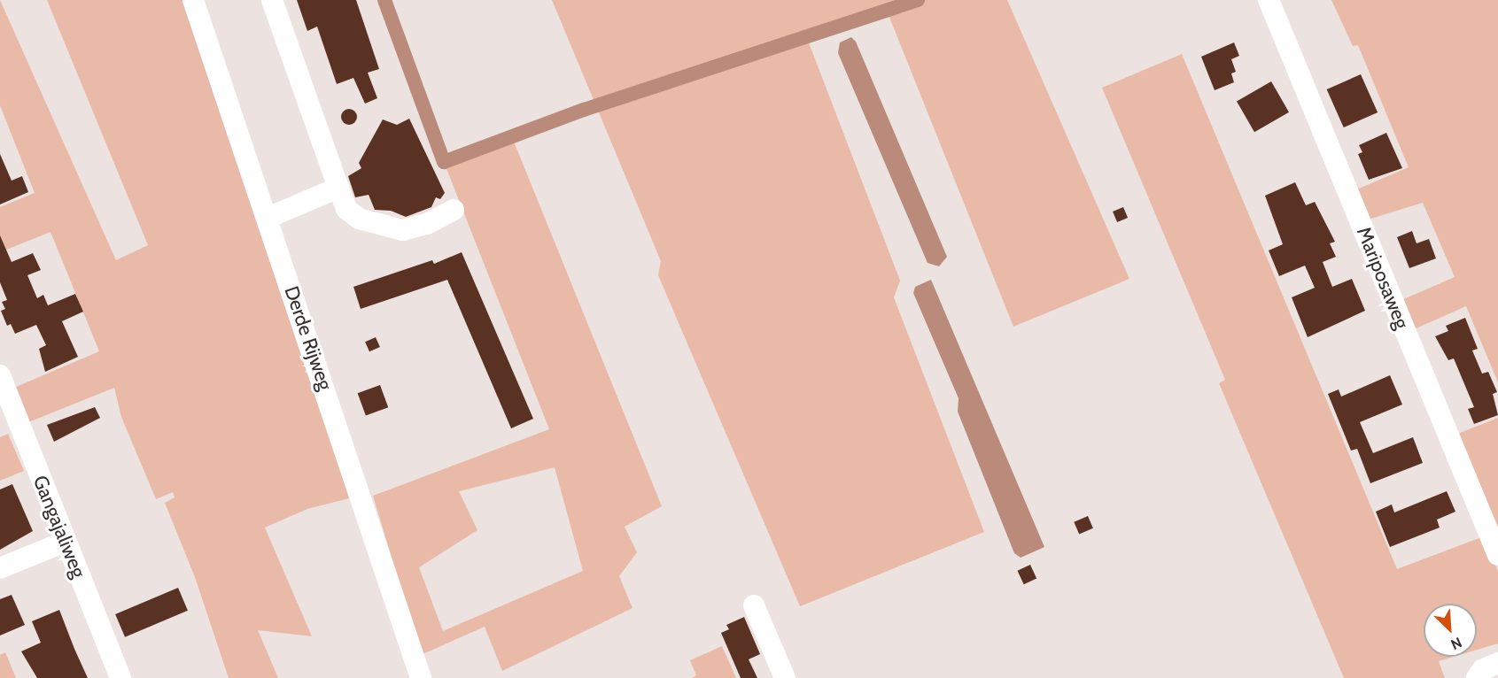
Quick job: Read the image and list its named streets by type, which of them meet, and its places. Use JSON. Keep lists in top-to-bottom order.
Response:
{
  "streets": {
    "street": ["Mariposaweg", "Derde Rijweg", "Gangajaliweg"]
  },
  "north": "bottom right"
}
